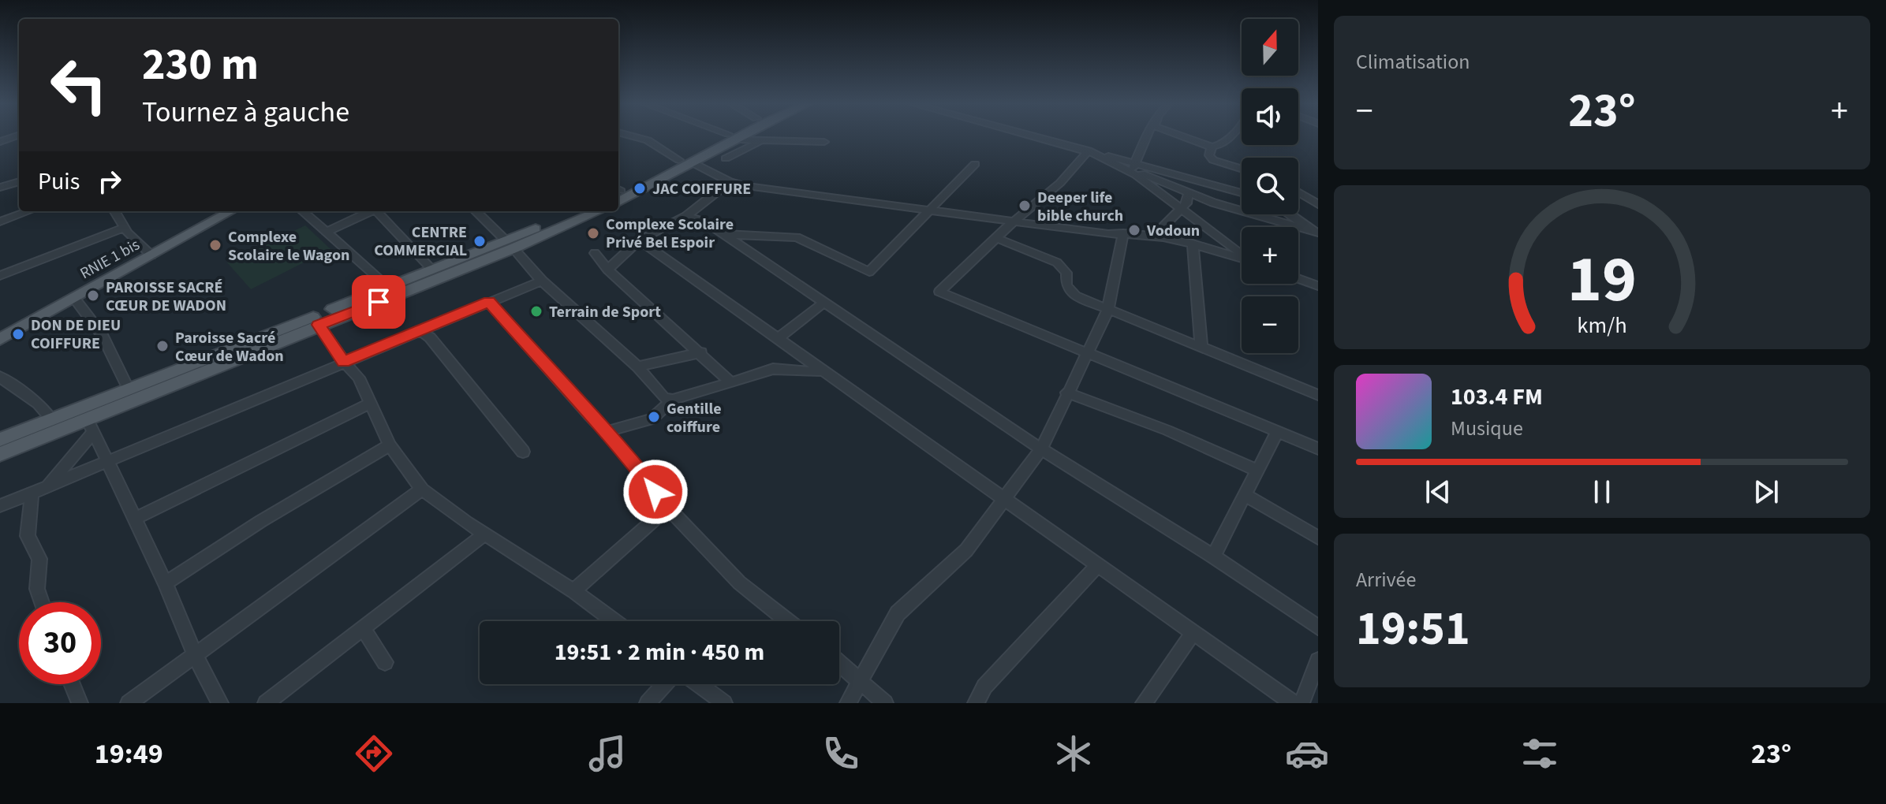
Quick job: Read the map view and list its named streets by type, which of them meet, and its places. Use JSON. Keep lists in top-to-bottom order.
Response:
{
  "streets": {
    "main road": ["RNIE 1 bis"]
  },
  "places": [
    "JAC COIFFURE",
    "Deeper life bible church",
    "Vodoun",
    "Complexe Scolaire Privé Bel Espoir",
    "CENTRE COMMERCIAL",
    "Complexe Scolaire le Wagon",
    "PAROISSE SACRÉ CŒUR DE WADON",
    "Terrain de Sport",
    "DON DE DIEU COIFFURE",
    "Paroisse Sacré Cœur de Wadon",
    "Gentille coiffure"
  ],
  "north": "top",
  "page": {
    "tile": [
      "Climatisation",
      ["Arrivée", "19:51"]
    ],
    "map_buttons": ["+", "−"],
    "turn": ["230 m", "Tournez à gauche"],
    "heat": ["−", "23°", "+"],
    "then": "Puis",
    "song": ["103.4 FM", "Musique"],
    "limit": "30",
    "trip": "19:51 · 2 min · 450 m",
    "tabs": ["19:49", "23°"],
    "gauge": ["19", "km/h"]
  }
}
